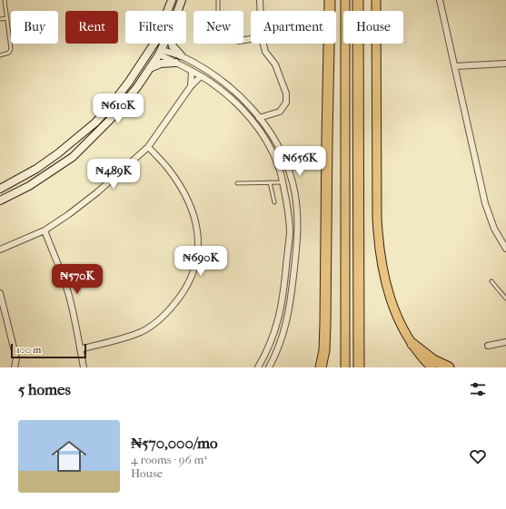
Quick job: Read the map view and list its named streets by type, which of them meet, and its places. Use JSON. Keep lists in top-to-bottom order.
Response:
{
  "scale_bar": "100 m",
  "page": {
    "chip": [
      "Buy",
      "Rent",
      "Filters",
      "New",
      "Apartment",
      "House"
    ],
    "price": [
      "₦610K",
      "₦656K",
      "₦489K",
      "₦690K",
      "₦570K"
    ],
    "scale": "100 m",
    "heading": "5 homes",
    "list": [
      {
        "name": "₦570,000/mo",
        "note": "4 rooms · 96 m² · House"
      }
    ]
  }
}
